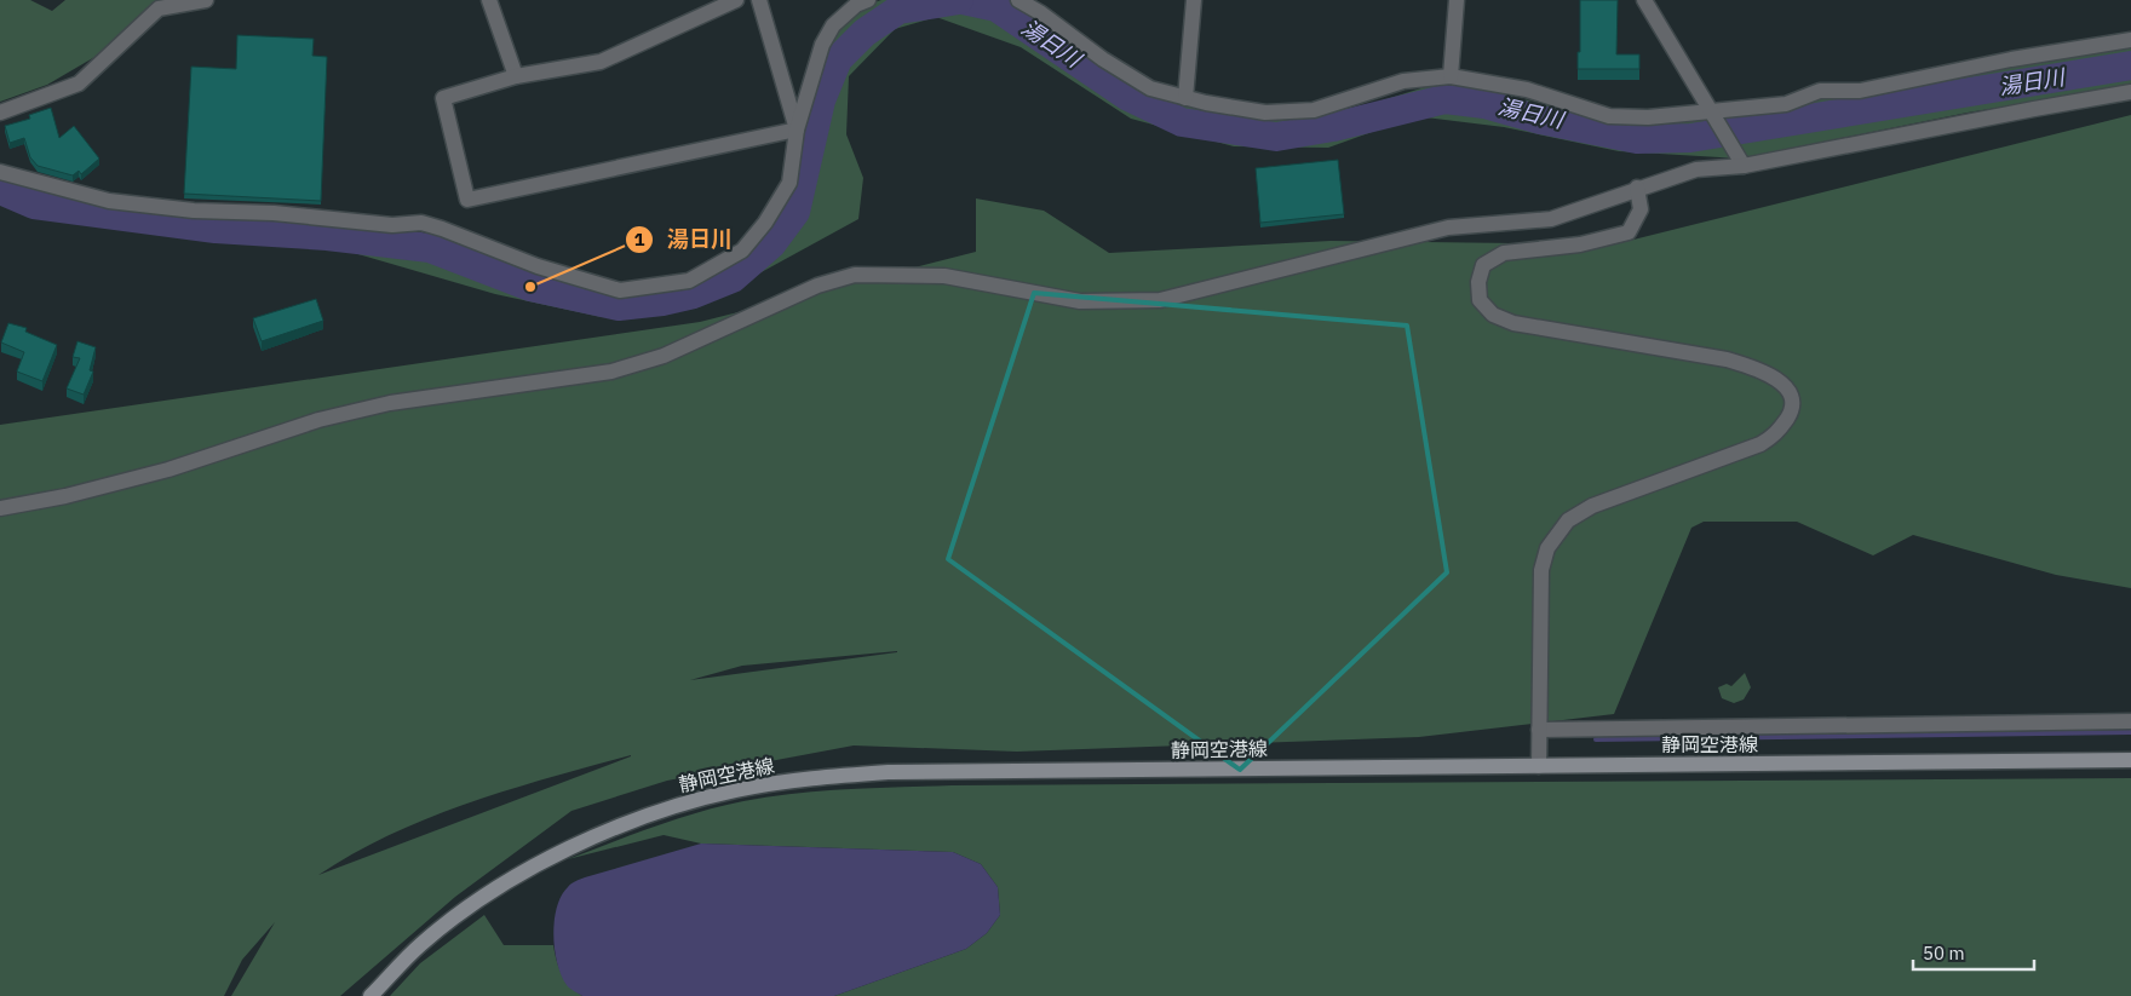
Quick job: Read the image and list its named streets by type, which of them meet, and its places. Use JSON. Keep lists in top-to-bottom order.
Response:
{
  "streets": {
    "main road": ["静岡空港線"]
  },
  "water": ["湯日川"],
  "places": ["湯日川"],
  "scale_bar": "50 m"
}
